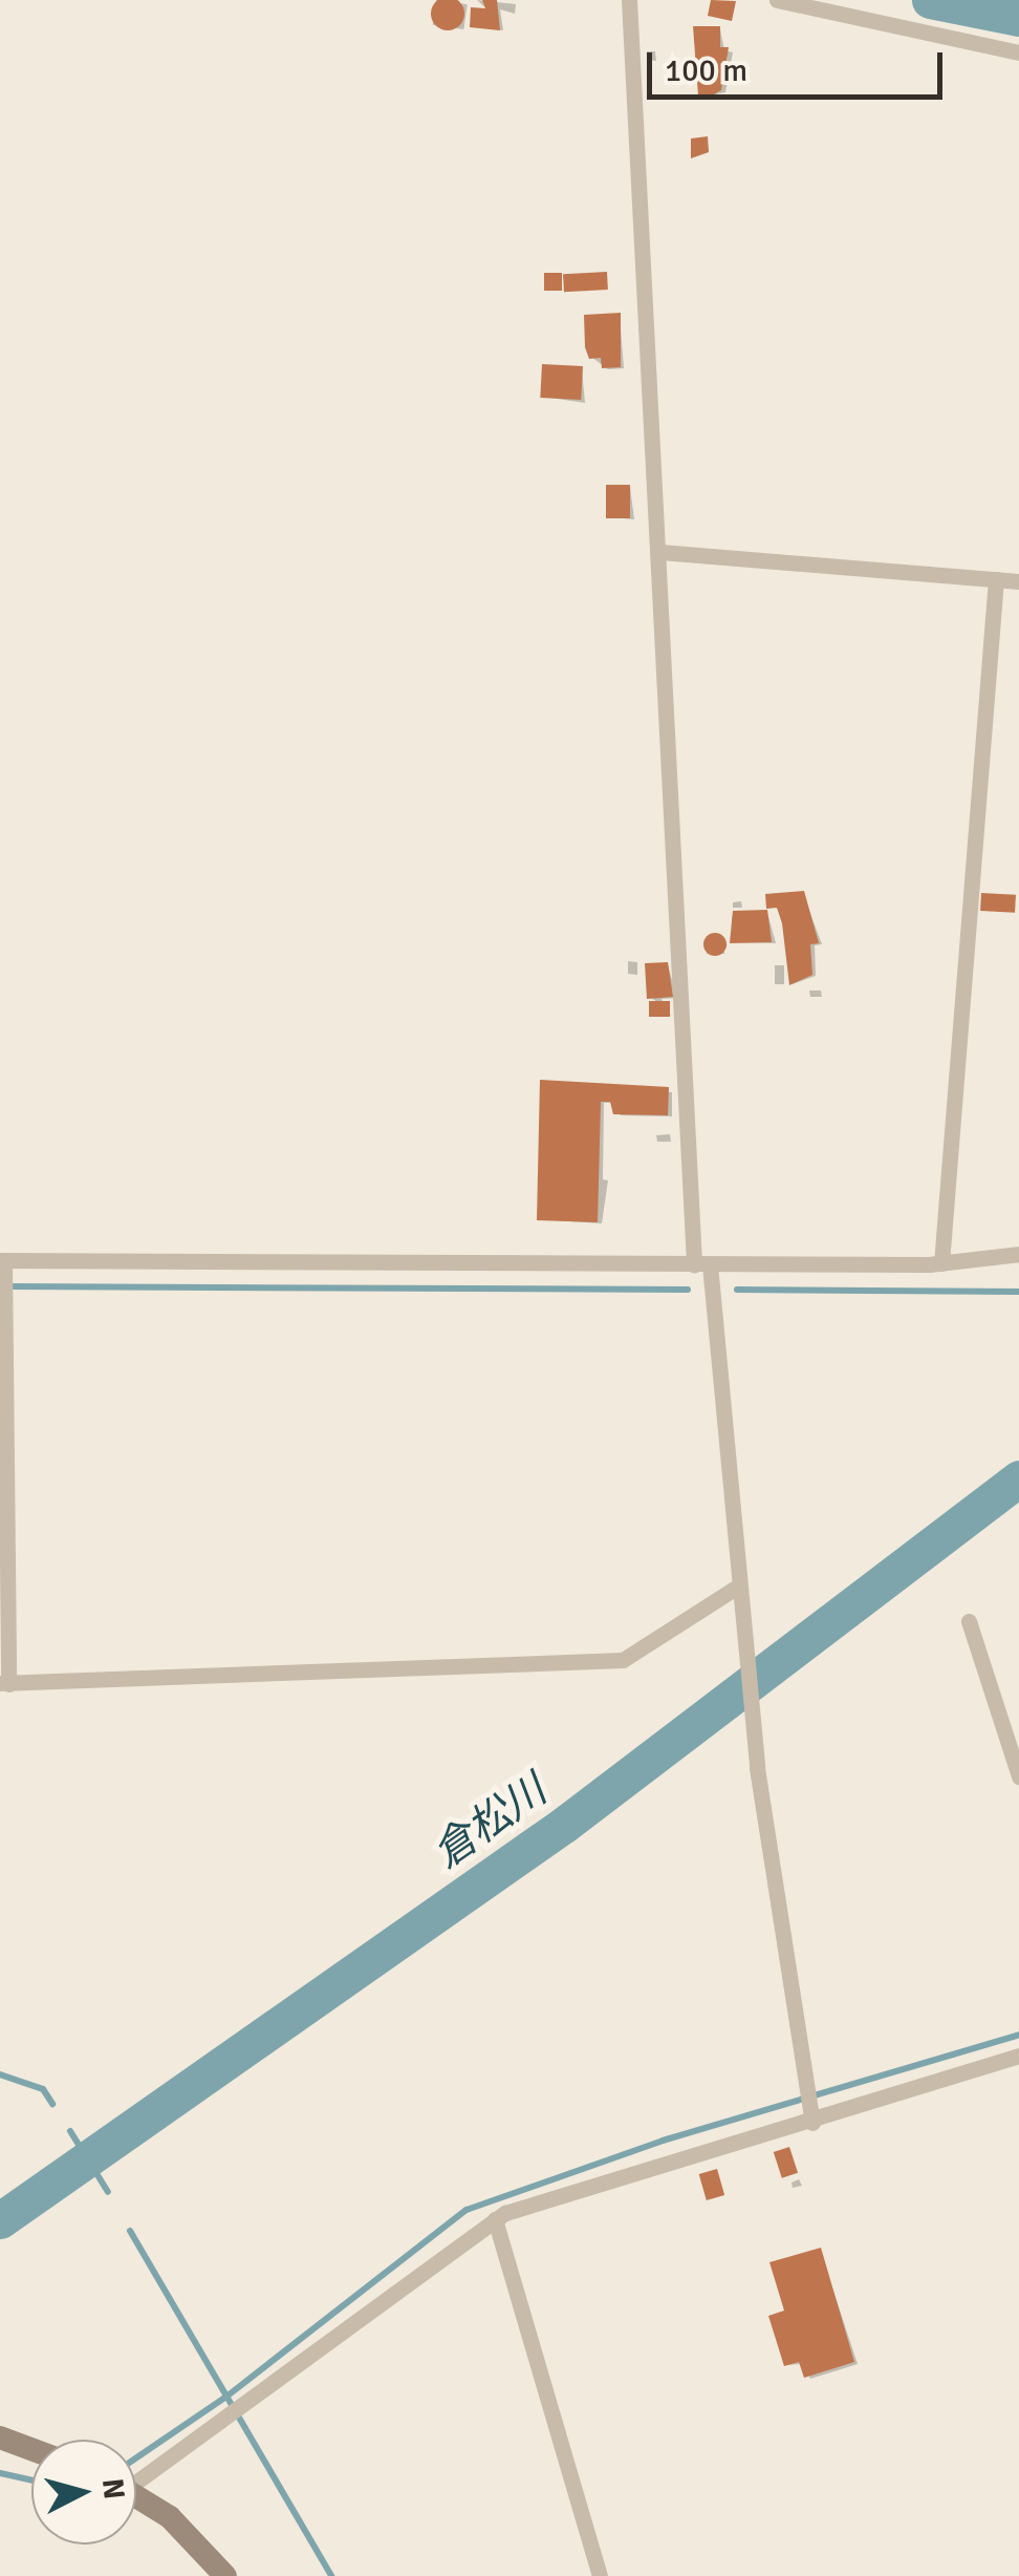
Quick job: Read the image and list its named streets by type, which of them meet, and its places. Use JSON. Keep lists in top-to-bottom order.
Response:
{
  "water": ["倉松川"],
  "scale_bar": "100 m",
  "north": "right"
}
